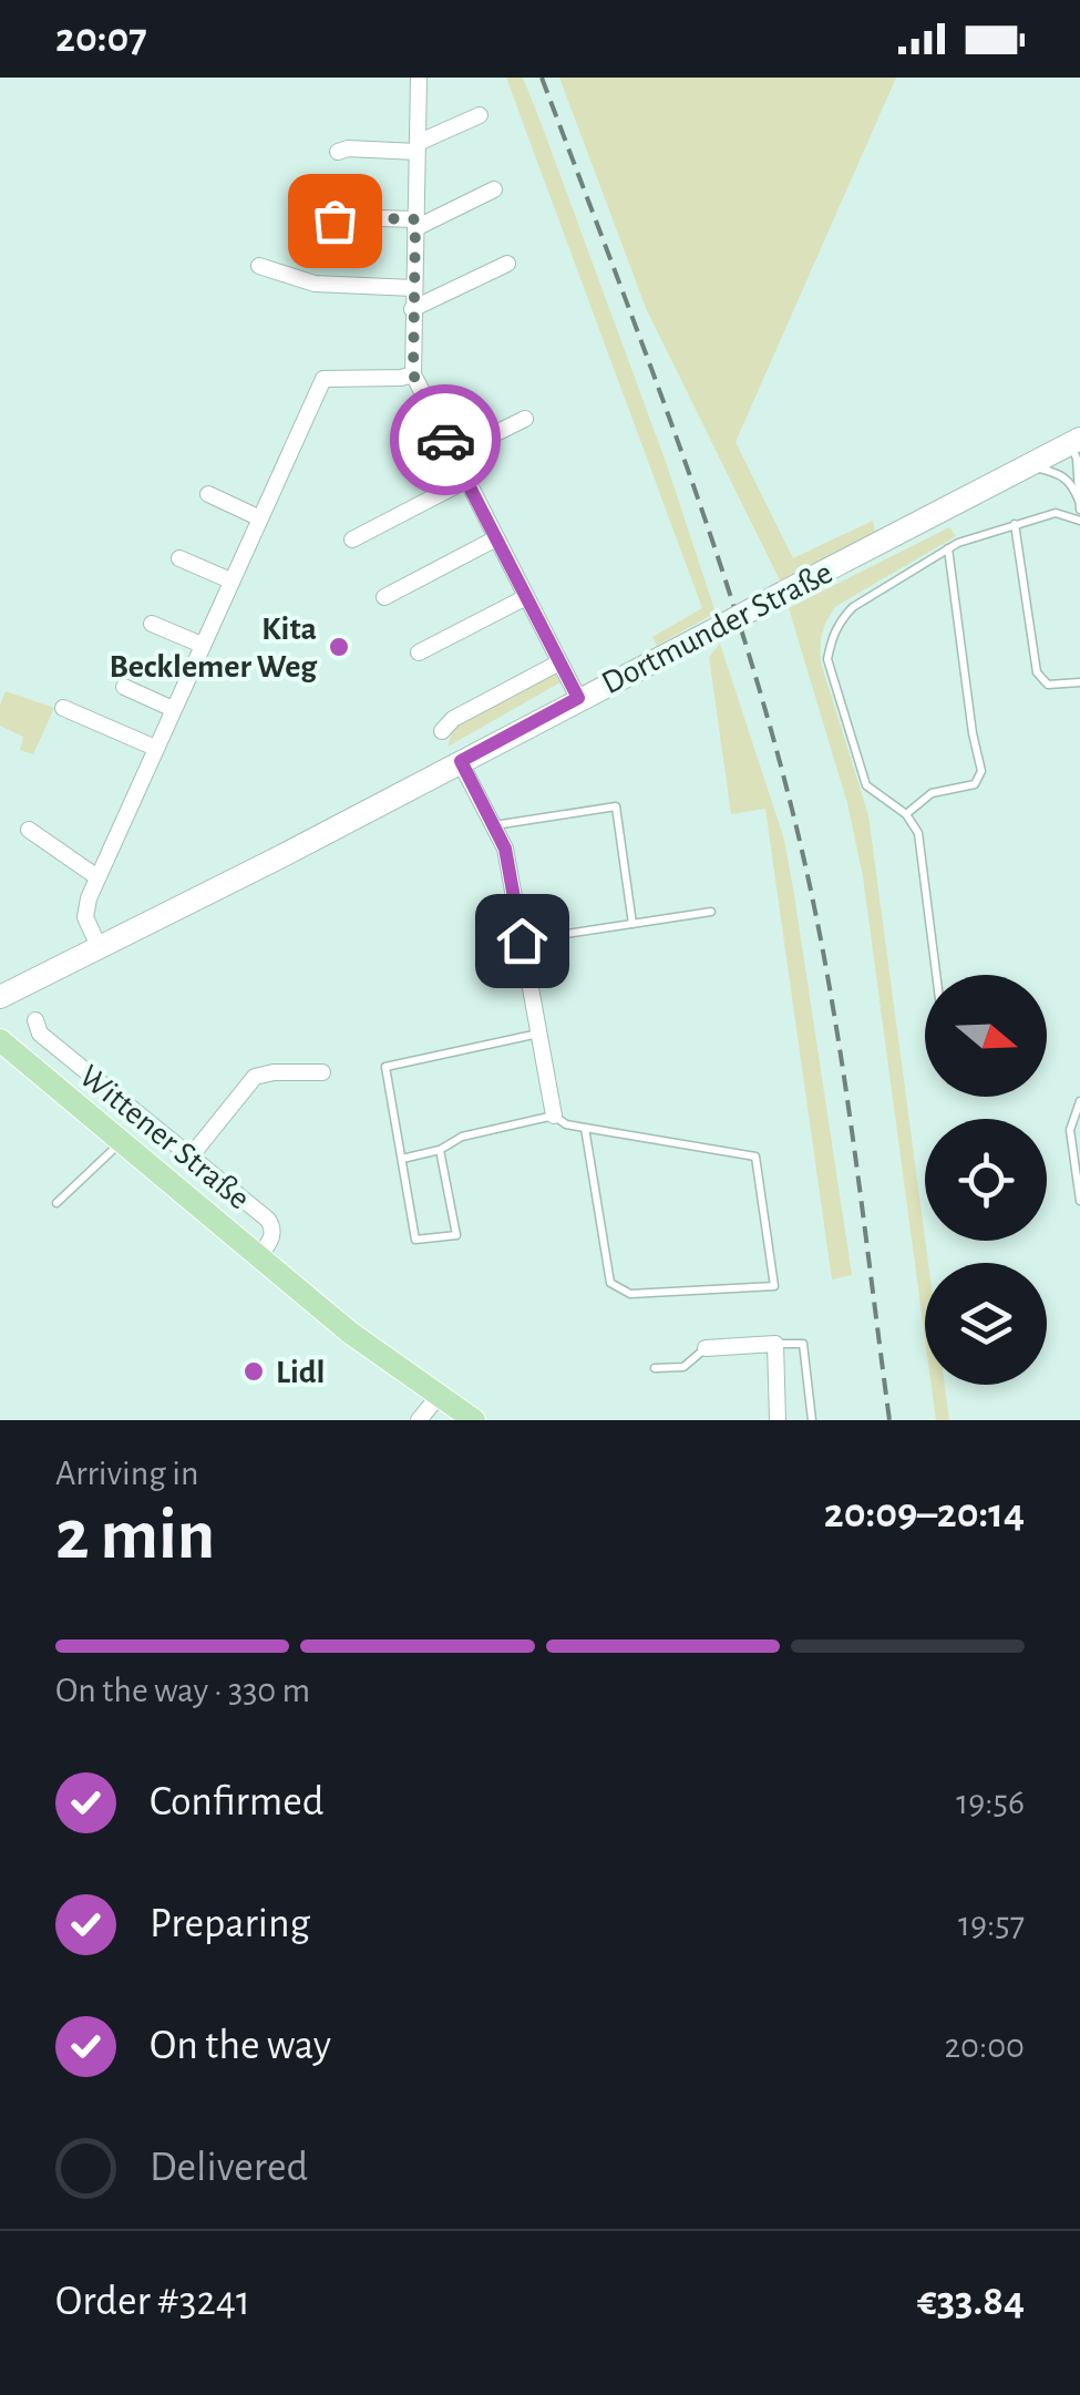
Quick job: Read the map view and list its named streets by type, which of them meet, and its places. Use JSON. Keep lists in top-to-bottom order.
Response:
{
  "streets": {
    "main road": ["Dortmunder Straße", "Wittener Straße"]
  },
  "places": ["Kita Becklemer Weg", "Lidl"],
  "north": "right",
  "page": {
    "status": "20:07",
    "heading": ["2 min", "Arriving in", "20:09–20:14"],
    "panel": ["Order #3241", "€33.84"],
    "bar": "On the way · 330 m",
    "list": [
      ["Confirmed", "19:56"],
      ["Preparing", "19:57"],
      ["On the way", "20:00"],
      "Delivered"
    ]
  }
}
